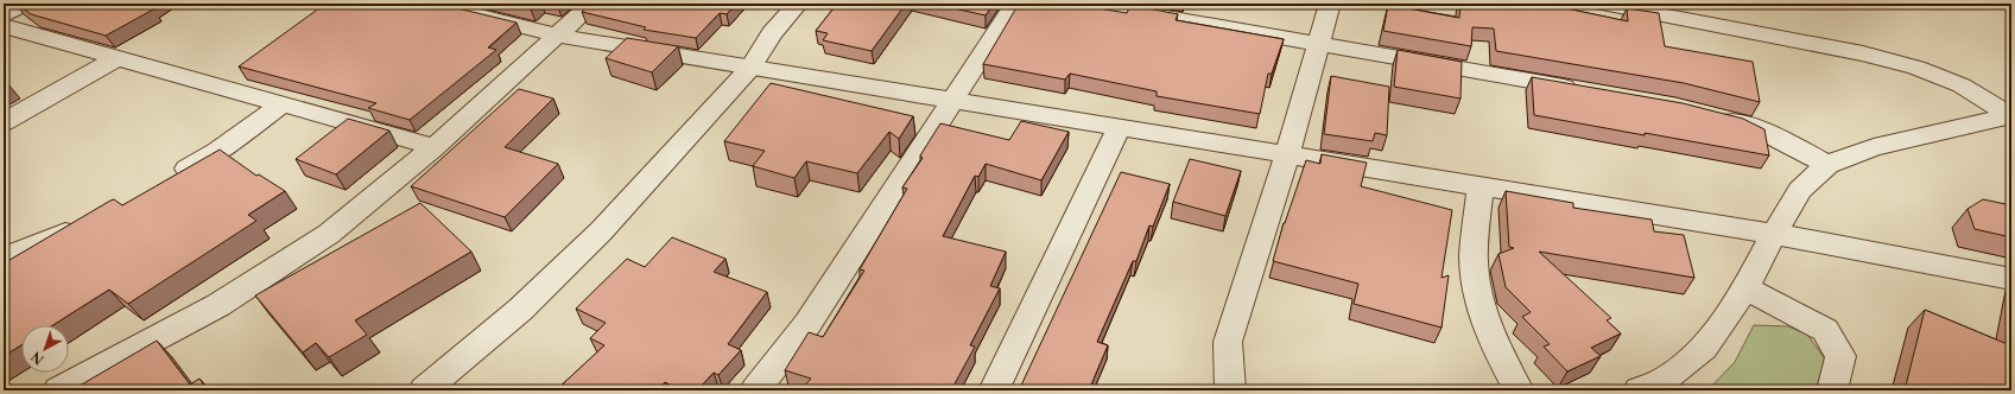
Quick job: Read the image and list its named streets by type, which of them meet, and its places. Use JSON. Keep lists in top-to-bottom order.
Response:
{
  "north": "bottom left"
}
